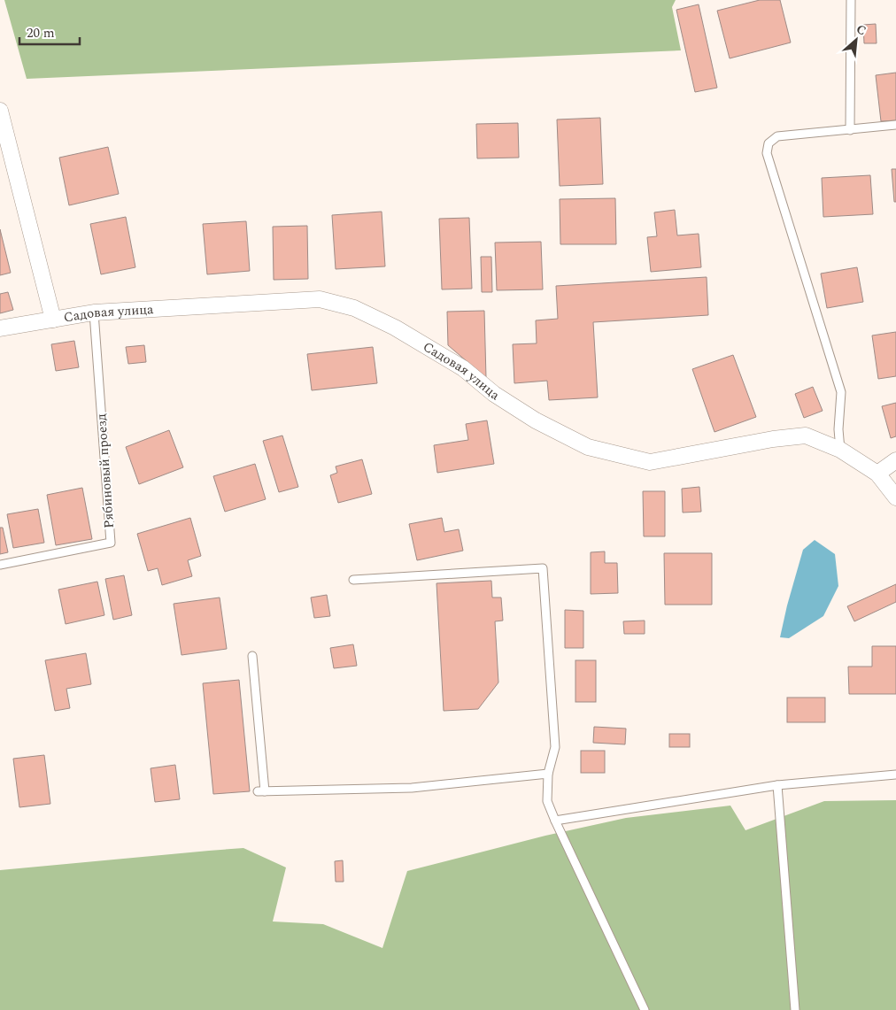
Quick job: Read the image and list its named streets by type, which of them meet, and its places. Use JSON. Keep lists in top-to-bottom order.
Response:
{
  "streets": {
    "street": ["Садовая улица"],
    "lane": ["Рябиновый проезд"]
  },
  "crossings": [
    ["Садовая улица", "Рябиновый проезд"]
  ],
  "scale_bar": "20 m",
  "north": "top right"
}
